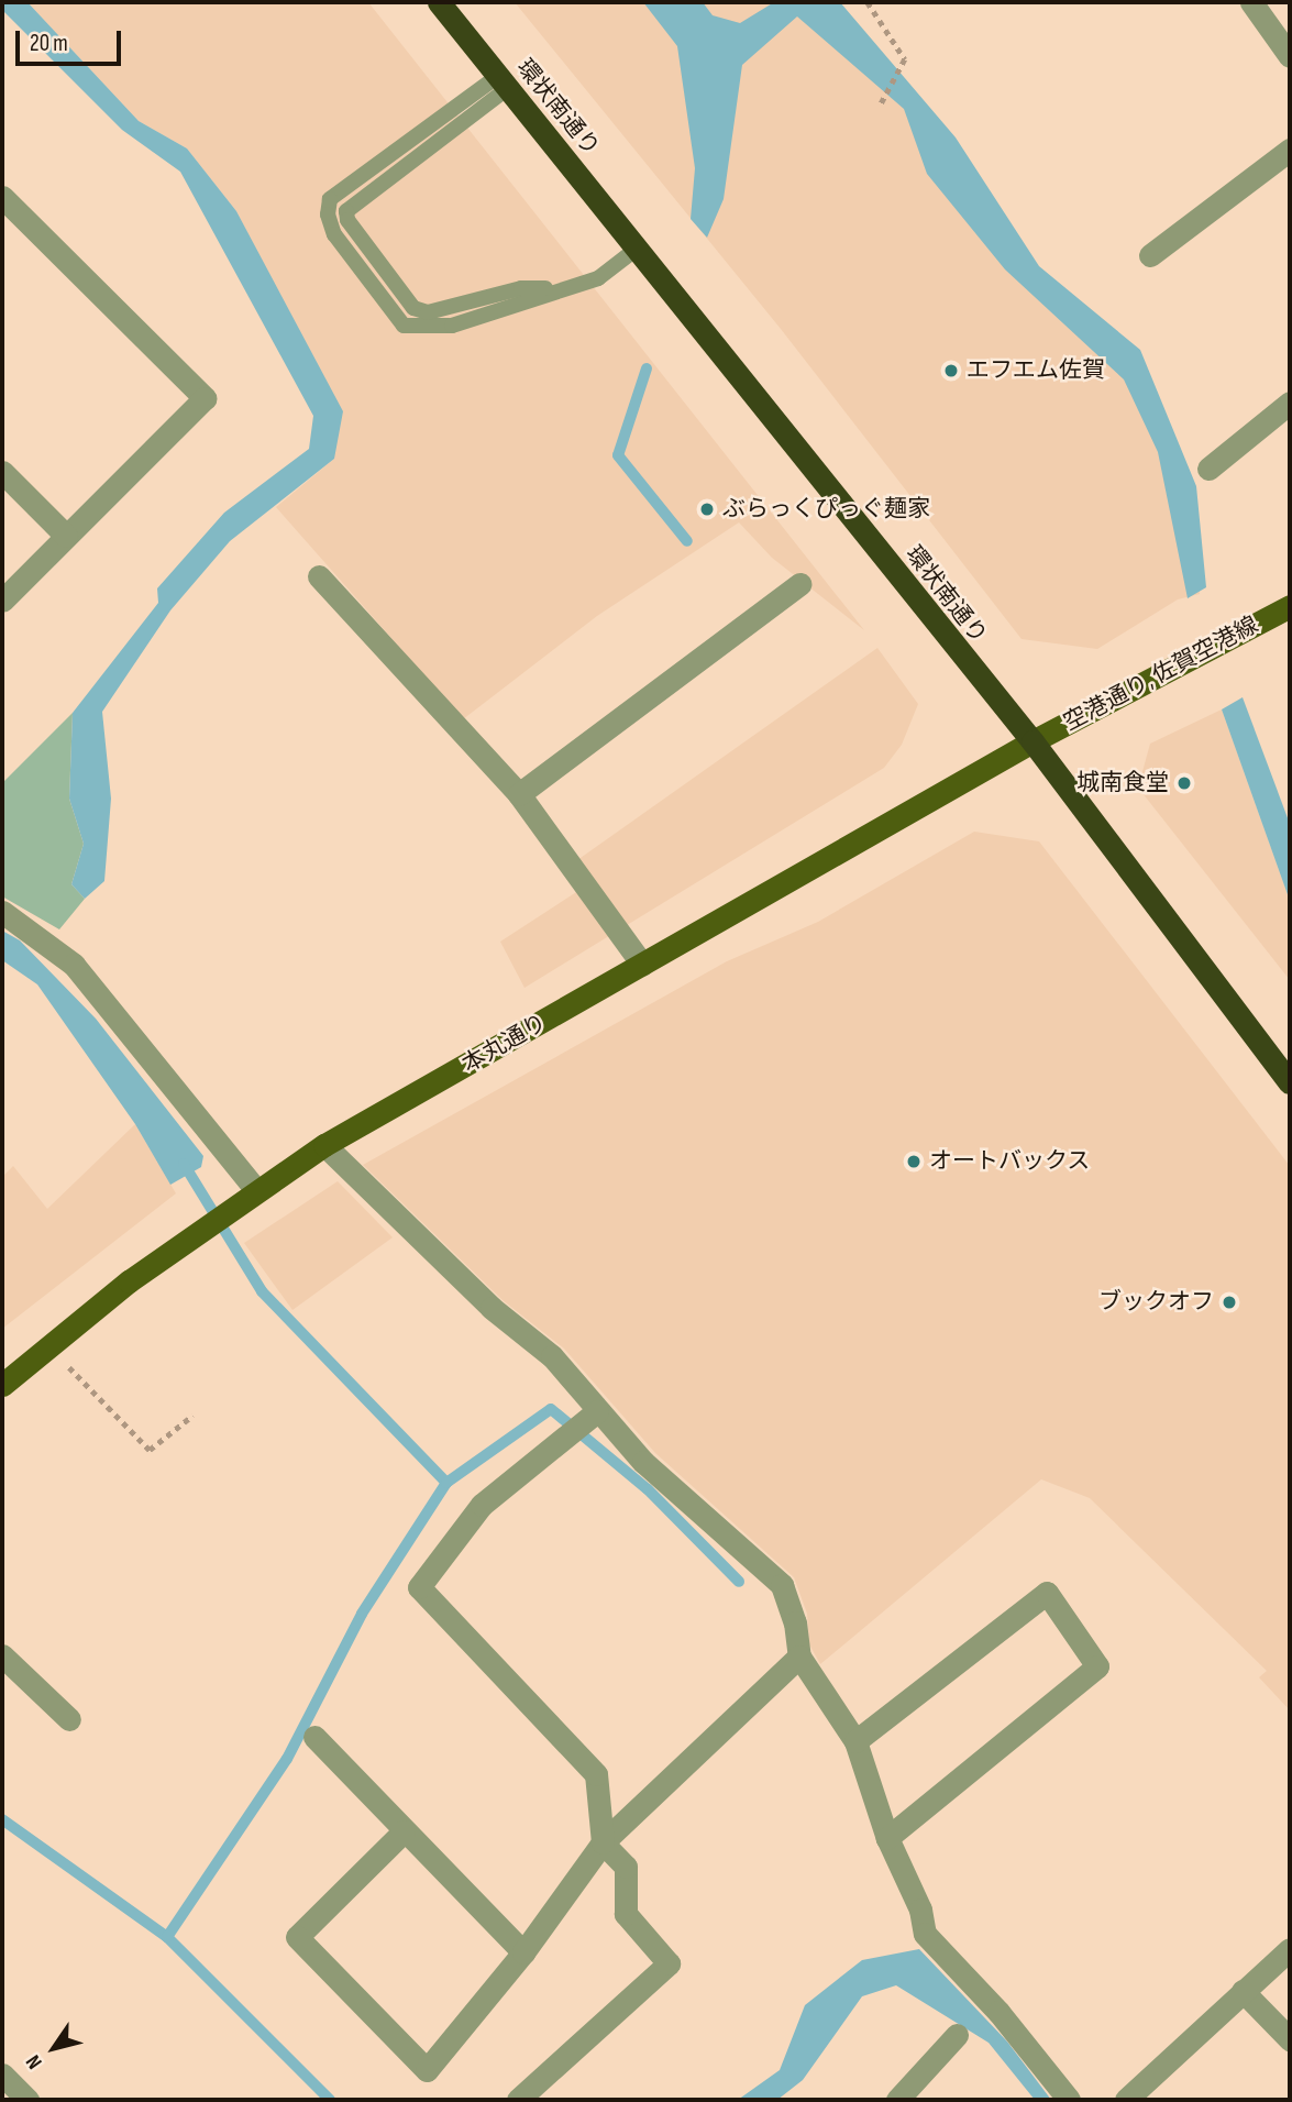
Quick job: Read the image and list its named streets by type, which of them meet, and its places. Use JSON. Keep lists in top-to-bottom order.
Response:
{
  "streets": {
    "highway": ["環状南通り"],
    "main road": ["空港通り, 佐賀空港線", "本丸通り"]
  },
  "crossings": [
    ["環状南通り", "空港通り, 佐賀空港線"],
    ["環状南通り", "本丸通り"],
    ["空港通り, 佐賀空港線", "本丸通り"]
  ],
  "places": [
    "エフエム佐賀",
    "ぶらっくぴっぐ麺家",
    "城南食堂",
    "オートバックス",
    "ブックオフ"
  ],
  "scale_bar": "20 m",
  "north": "bottom left"
}
